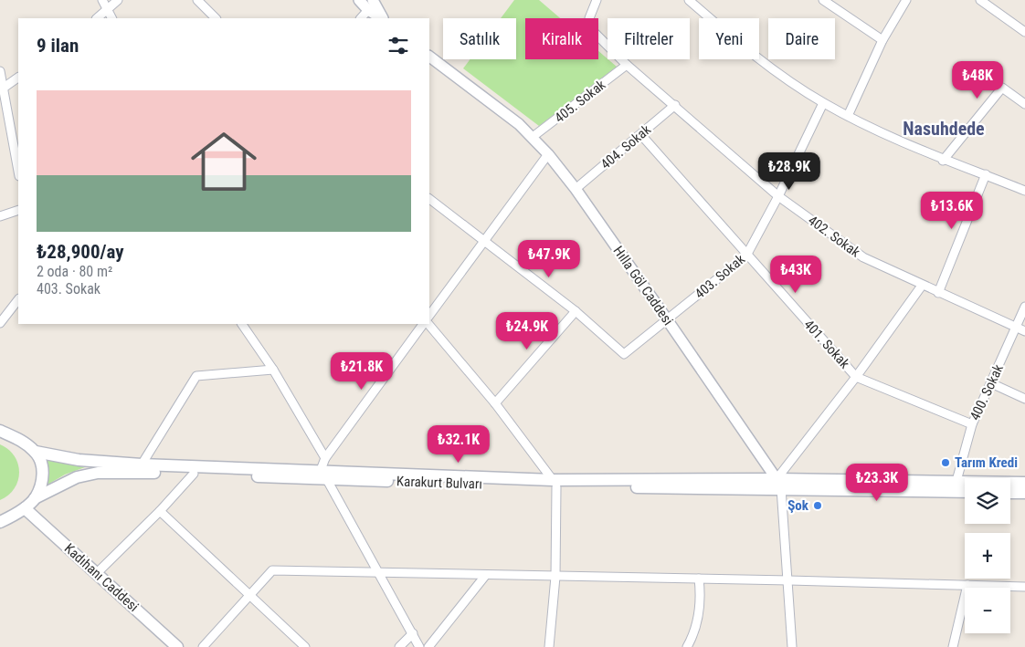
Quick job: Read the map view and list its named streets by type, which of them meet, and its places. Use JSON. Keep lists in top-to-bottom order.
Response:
{
  "streets": {
    "main road": ["Karakurt Bulvarı", "Kadıhanı Caddesi"],
    "street": [
      "405. Sokak",
      "404. Sokak",
      "402. Sokak",
      "403. Sokak",
      "Hılla Göl Caddesi",
      "401. Sokak",
      "400. Sokak"
    ]
  },
  "crossings": [
    ["405. Sokak", "402. Sokak"],
    ["405. Sokak", "Hılla Göl Caddesi"],
    ["404. Sokak", "402. Sokak"],
    ["404. Sokak", "Hılla Göl Caddesi"],
    ["404. Sokak", "401. Sokak"],
    ["402. Sokak", "403. Sokak"],
    ["402. Sokak", "400. Sokak"],
    ["403. Sokak", "Hılla Göl Caddesi"],
    ["403. Sokak", "401. Sokak"],
    ["Hılla Göl Caddesi", "Karakurt Bulvarı"],
    ["401. Sokak", "400. Sokak"]
  ],
  "districts": ["Nasuhdede"],
  "places": ["Tarım Kredi", "Şok"],
  "page": {
    "chip": [
      "Satılık",
      "Kiralık",
      "Filtreler",
      "Yeni",
      "Daire"
    ],
    "heading": "9 ilan",
    "price": [
      "₺48K",
      "₺28.9K",
      "₺13.6K",
      "₺47.9K",
      "₺43K",
      "₺24.9K",
      "₺21.8K",
      "₺32.1K",
      "₺23.3K"
    ],
    "list": [
      {
        "name": "₺28,900/ay",
        "note": "2 oda · 80 m² · 403. Sokak"
      }
    ],
    "map_buttons": ["+", "−"]
  }
}
